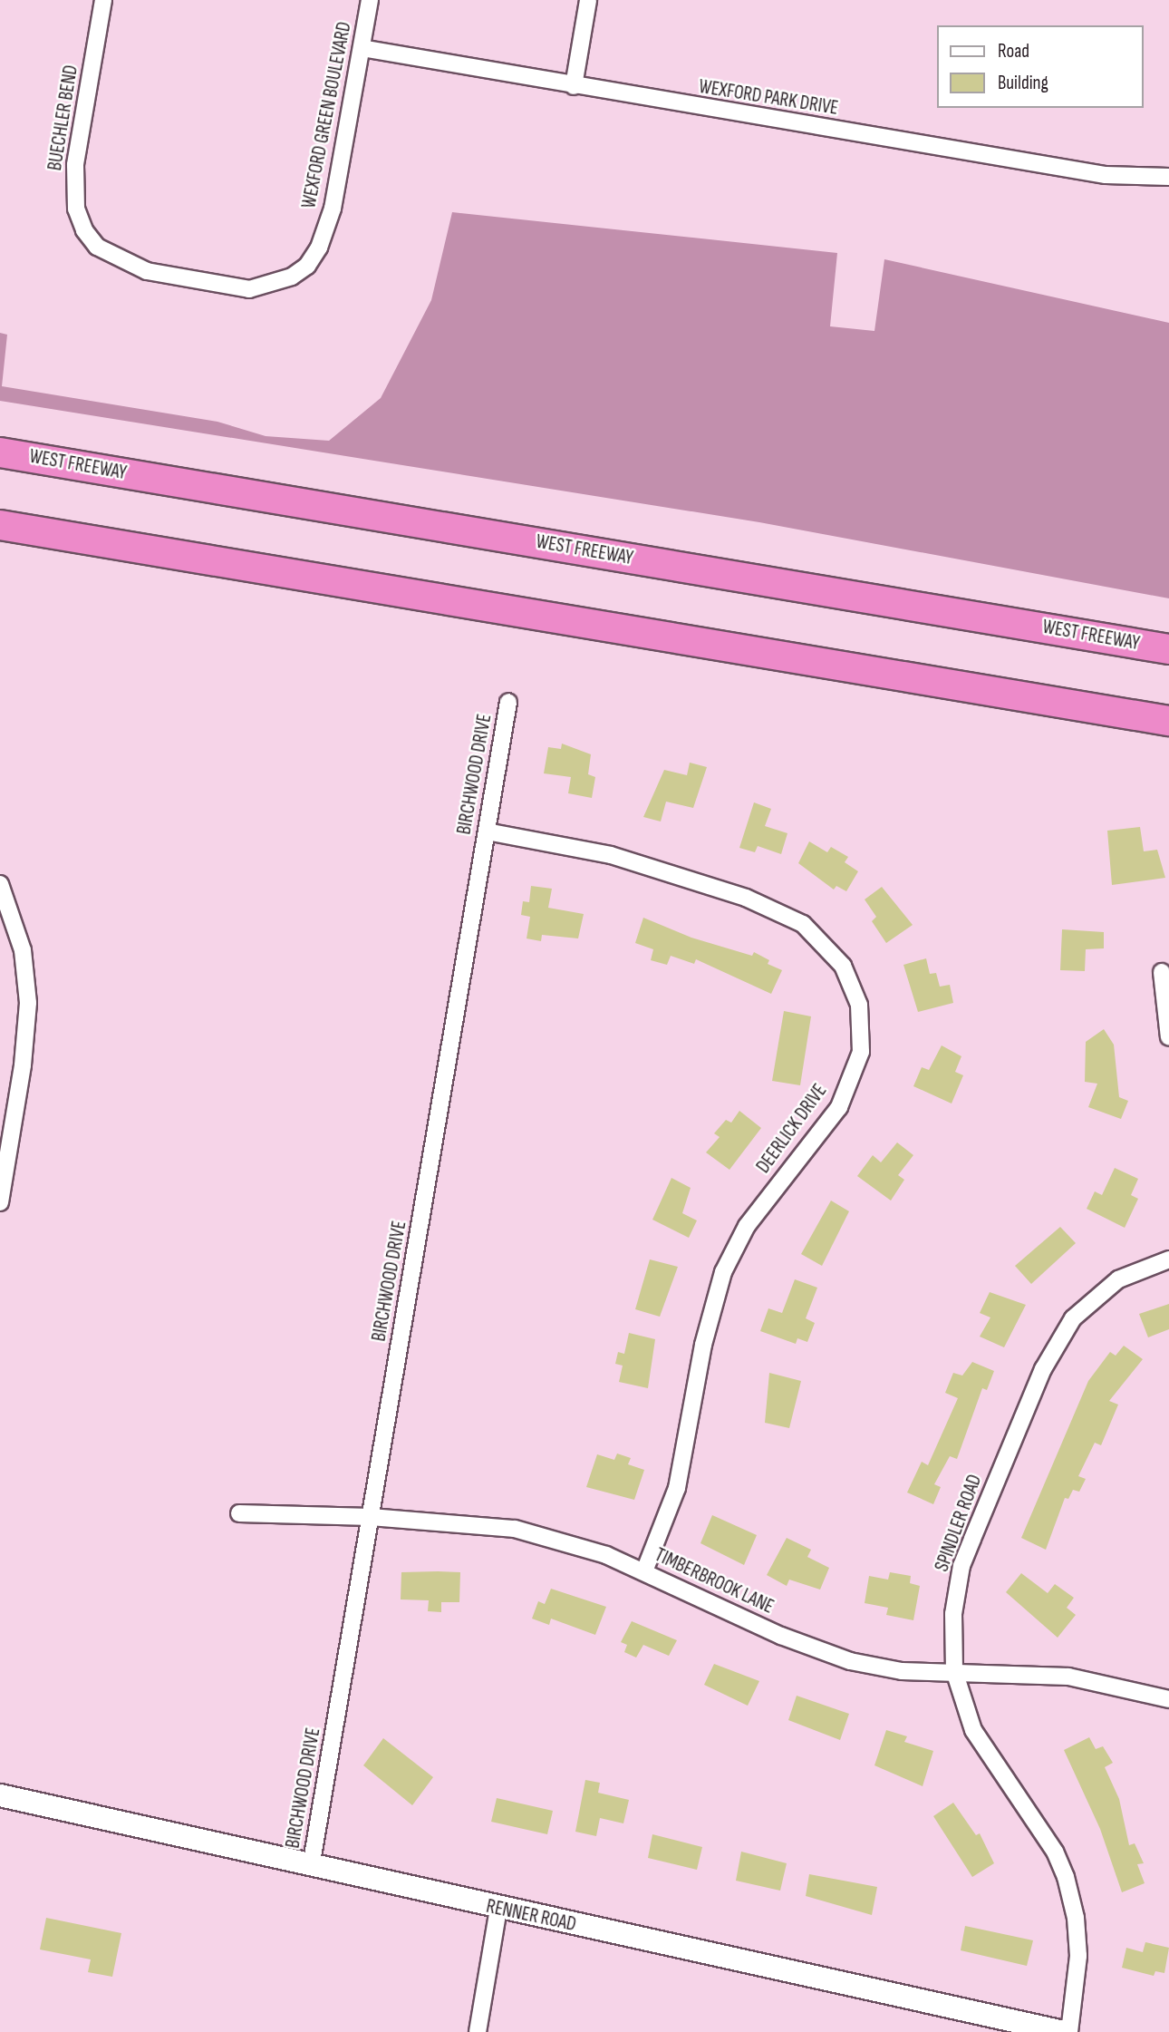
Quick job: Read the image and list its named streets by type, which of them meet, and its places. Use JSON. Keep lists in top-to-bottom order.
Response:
{
  "streets": {
    "highway": ["WEST FREEWAY"],
    "main road": ["RENNER ROAD"],
    "street": [
      "WEXFORD PARK DRIVE",
      "WEXFORD GREEN BOULEVARD",
      "BUECHLER BEND",
      "BIRCHWOOD DRIVE",
      "DEERLICK DRIVE",
      "SPINDLER ROAD",
      "TIMBERBROOK LANE"
    ]
  },
  "crossings": [
    ["WEXFORD PARK DRIVE", "WEXFORD GREEN BOULEVARD"],
    ["WEXFORD GREEN BOULEVARD", "BUECHLER BEND"],
    ["BIRCHWOOD DRIVE", "DEERLICK DRIVE"],
    ["BIRCHWOOD DRIVE", "TIMBERBROOK LANE"],
    ["BIRCHWOOD DRIVE", "RENNER ROAD"],
    ["DEERLICK DRIVE", "TIMBERBROOK LANE"],
    ["SPINDLER ROAD", "TIMBERBROOK LANE"]
  ],
  "legend": ["Road", "Building"]
}
